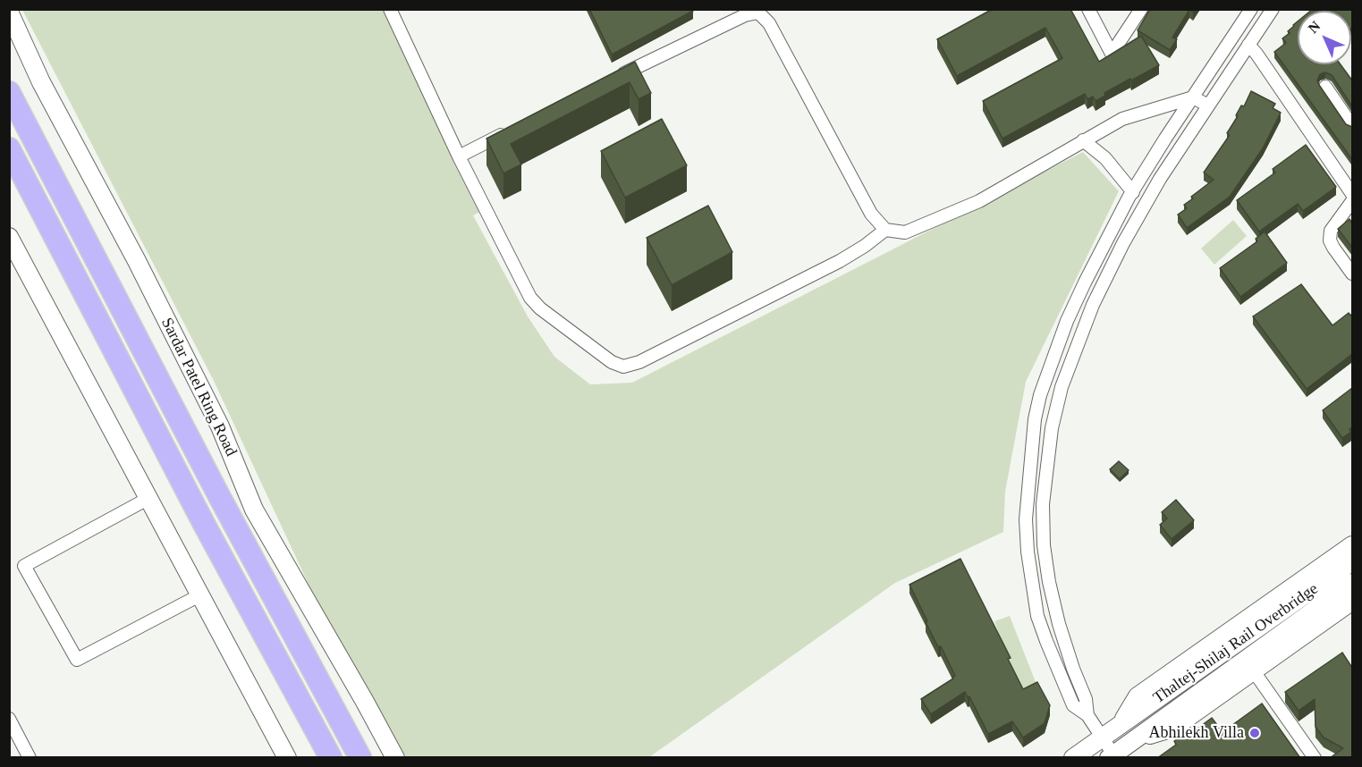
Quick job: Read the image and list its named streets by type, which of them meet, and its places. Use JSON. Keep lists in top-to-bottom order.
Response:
{
  "streets": {
    "highway": ["Sardar Patel Ring Road"],
    "street": ["Thaltej-Shilaj Rail Overbridge"]
  },
  "places": ["Abhilekh Villa"],
  "north": "top left"
}
